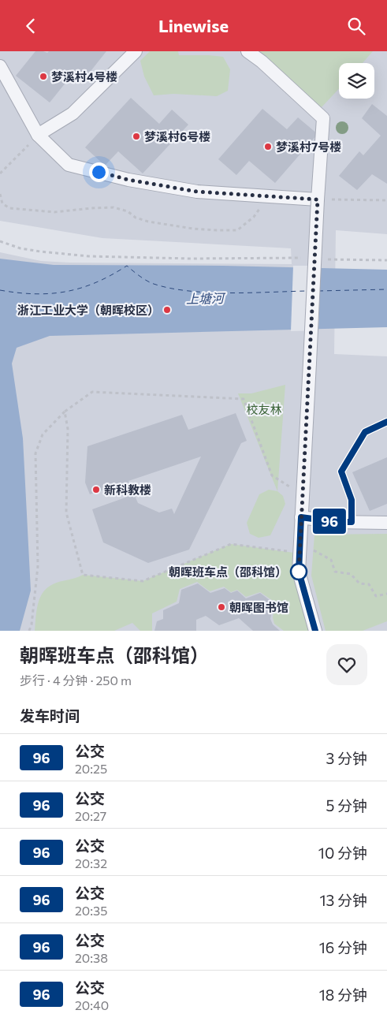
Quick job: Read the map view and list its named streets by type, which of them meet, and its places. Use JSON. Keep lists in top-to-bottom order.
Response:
{
  "water": ["上塘河"],
  "parks": ["校友林"],
  "places": [
    "梦溪村4号楼",
    "梦溪村6号楼",
    "梦溪村7号楼",
    "浙江工业大学（朝晖校区）",
    "新科教楼",
    "朝晖班车点（邵科馆）",
    "朝晖图书馆"
  ],
  "lines": ["bus line 96"],
  "page": {
    "header": "Linewise",
    "on_map": "96",
    "heading": [
      ["朝晖班车点（邵科馆）", "步行 · 4 分钟 · 250 m"],
      "发车时间"
    ],
    "list": [
      {
        "mark": "96",
        "name": "公交",
        "note": "20:25",
        "value": "3 分钟"
      },
      {
        "mark": "96",
        "name": "公交",
        "note": "20:27",
        "value": "5 分钟"
      },
      {
        "mark": "96",
        "name": "公交",
        "note": "20:32",
        "value": "10 分钟"
      },
      {
        "mark": "96",
        "name": "公交",
        "note": "20:35",
        "value": "13 分钟"
      },
      {
        "mark": "96",
        "name": "公交",
        "note": "20:38",
        "value": "16 分钟"
      },
      {
        "mark": "96",
        "name": "公交",
        "note": "20:40",
        "value": "18 分钟"
      }
    ]
  }
}
